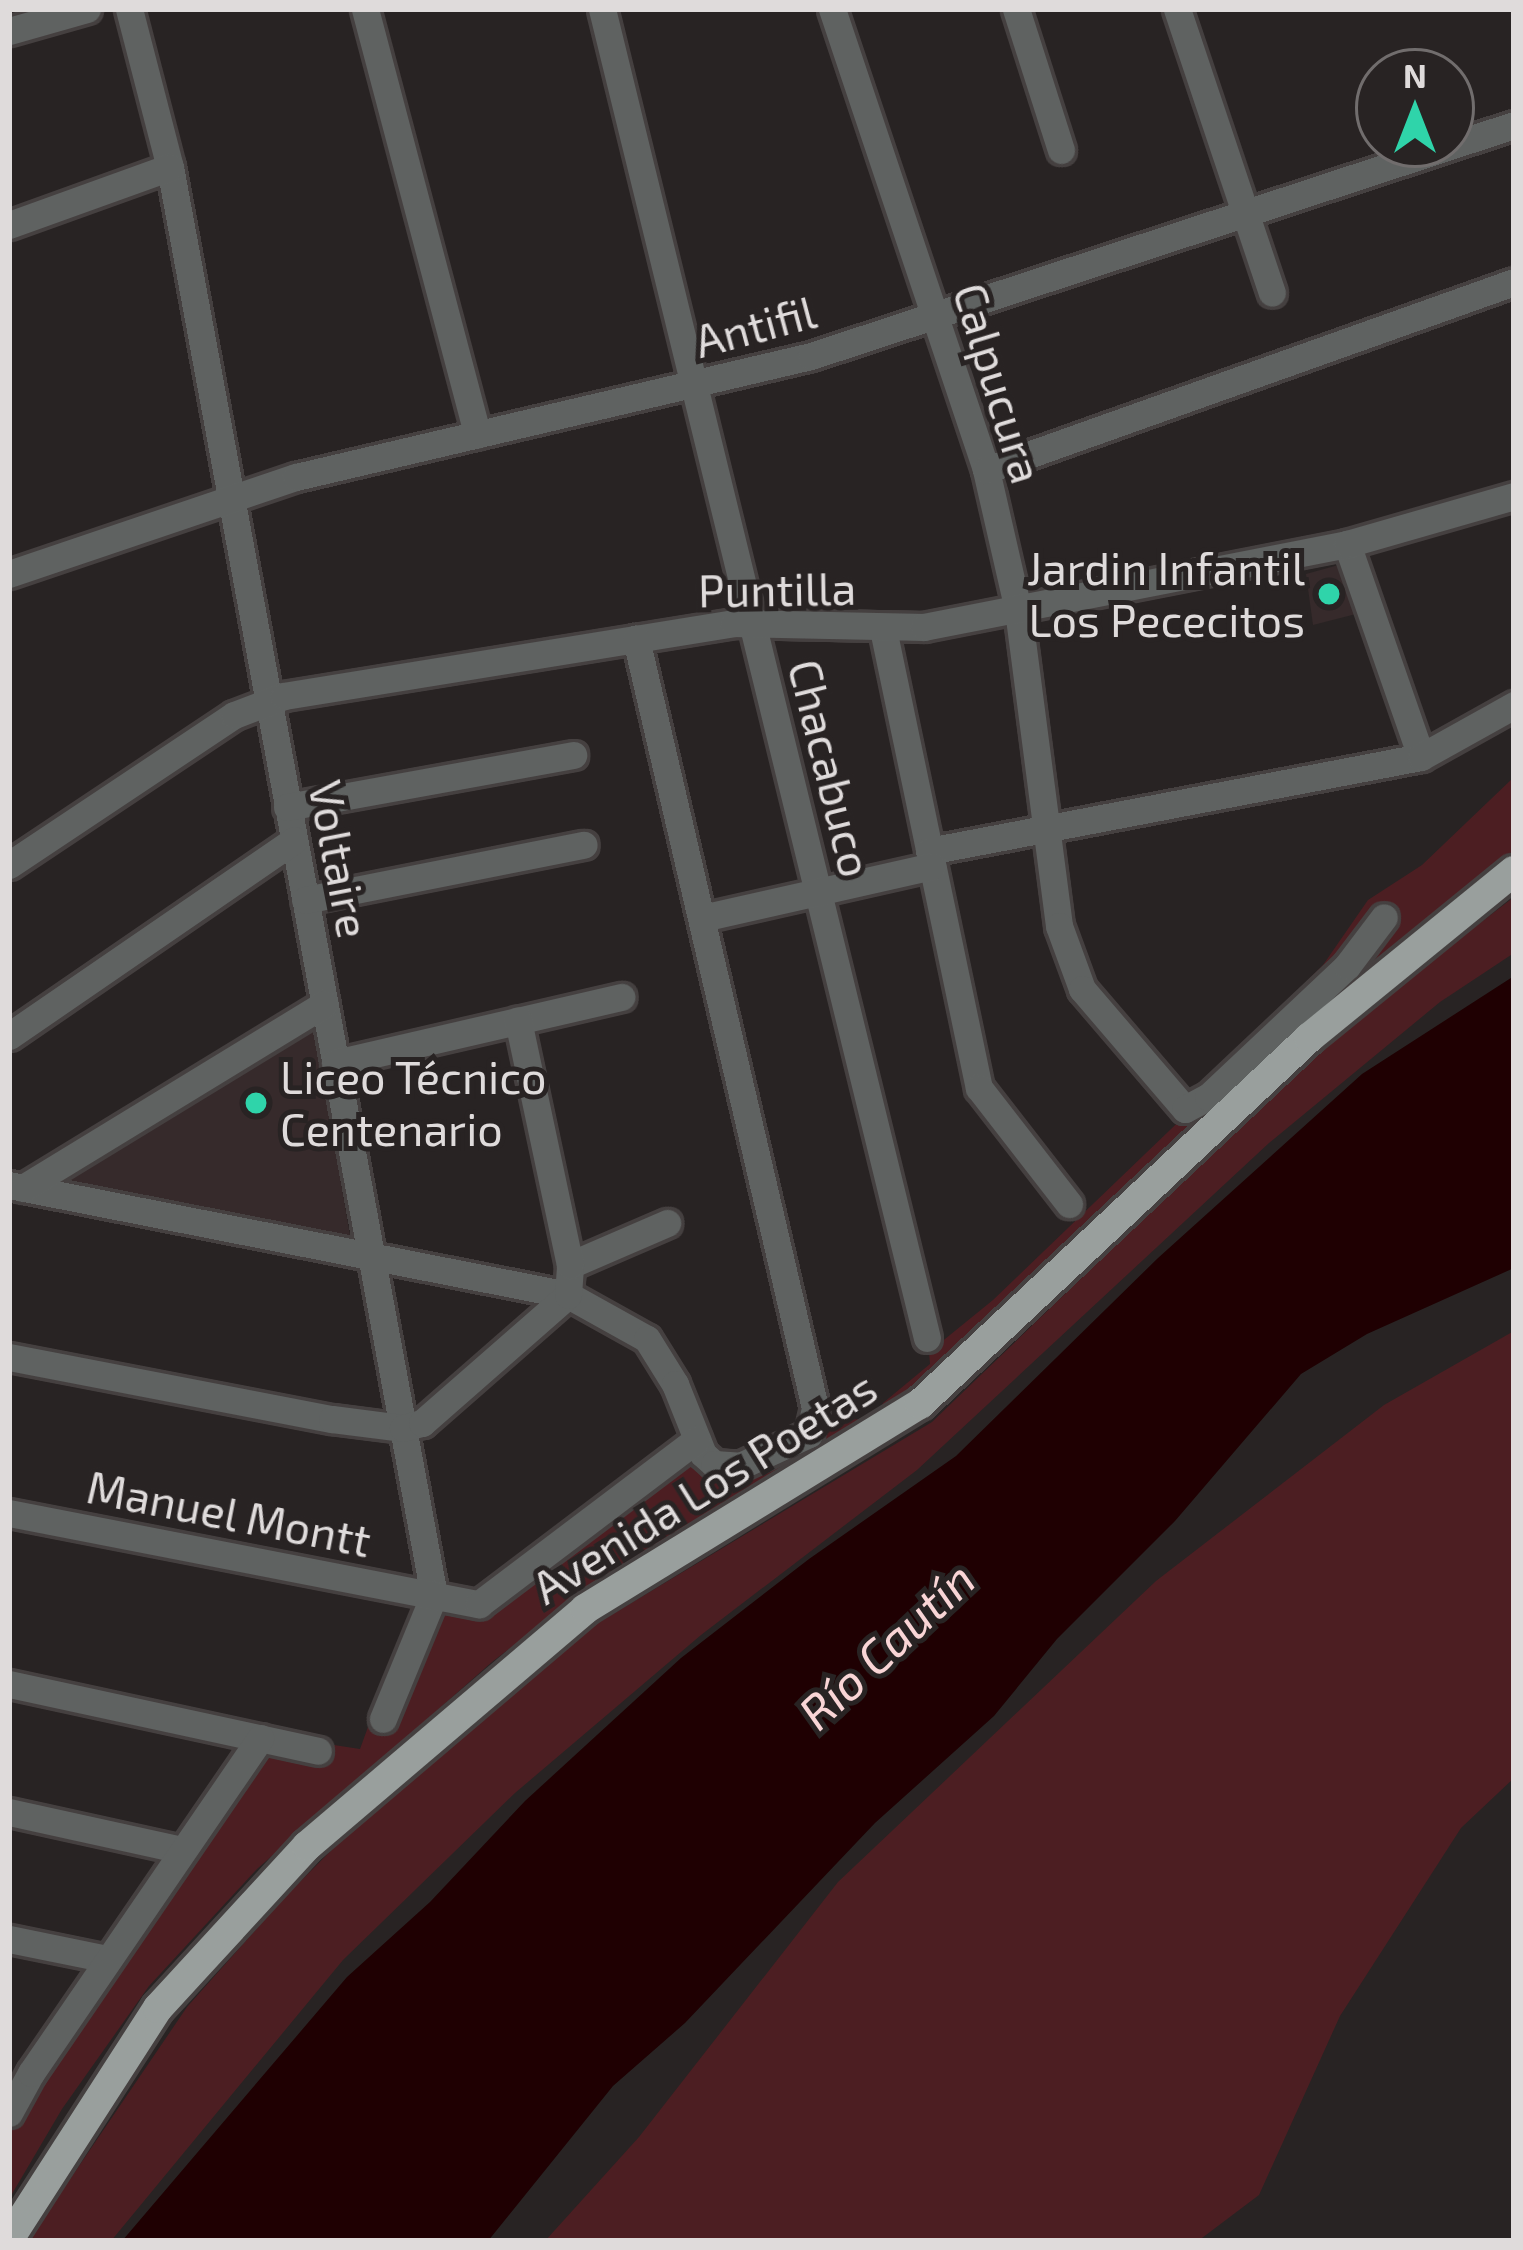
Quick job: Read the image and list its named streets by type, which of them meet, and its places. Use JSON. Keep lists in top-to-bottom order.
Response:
{
  "streets": {
    "main road": ["Avenida Los Poetas"],
    "street": [
      "Antifil",
      "Calpucura",
      "Puntilla",
      "Chacabuco",
      "Voltaire",
      "Manuel Montt"
    ]
  },
  "crossings": [
    ["Antifil", "Calpucura"],
    ["Antifil", "Chacabuco"],
    ["Antifil", "Voltaire"],
    ["Calpucura", "Puntilla"],
    ["Puntilla", "Chacabuco"],
    ["Puntilla", "Voltaire"],
    ["Voltaire", "Manuel Montt"]
  ],
  "water": ["Río Cautín"],
  "places": ["Jardin Infantil Los Pececitos", "Liceo Técnico Centenario"],
  "north": "top"
}
